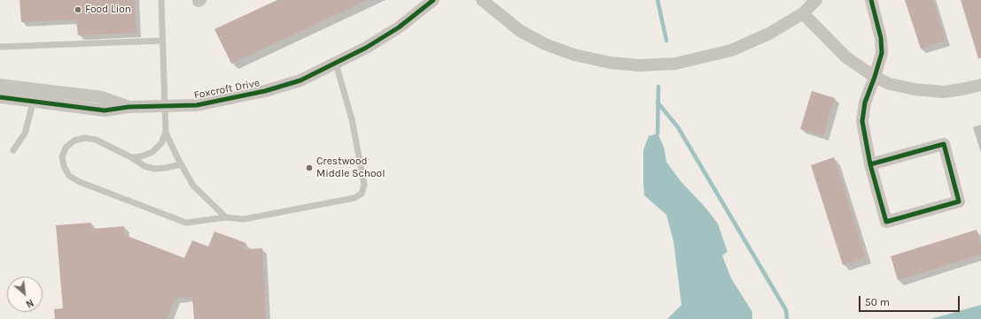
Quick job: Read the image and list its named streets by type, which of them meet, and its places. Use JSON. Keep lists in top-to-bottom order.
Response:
{
  "streets": {
    "street": ["Foxcroft Drive"]
  },
  "places": ["Food Lion", "Crestwood Middle School"],
  "scale_bar": "50 m",
  "north": "bottom right"
}
